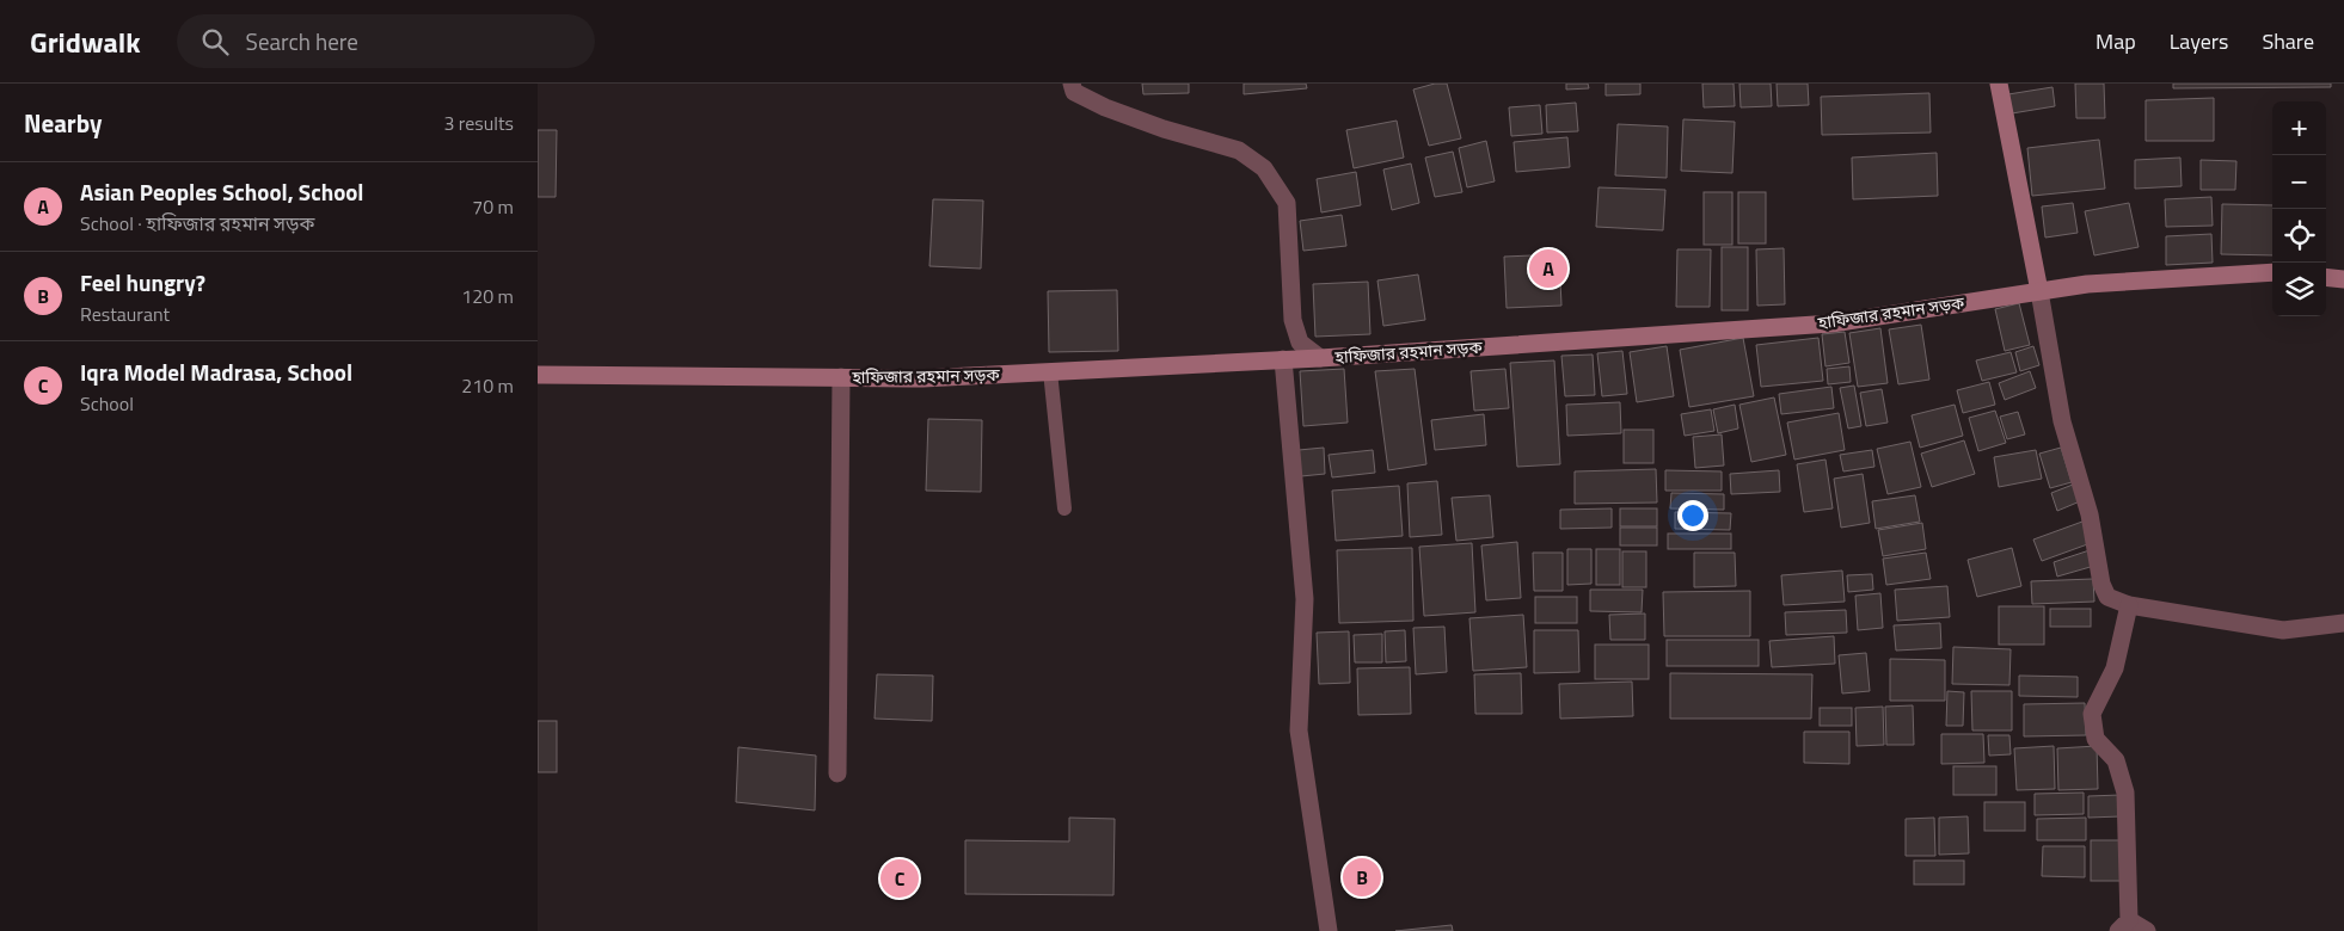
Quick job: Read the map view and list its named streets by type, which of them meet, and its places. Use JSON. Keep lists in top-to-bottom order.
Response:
{
  "streets": {
    "street": ["হাফিজার রহমান সড়ক"]
  },
  "page": {
    "header": "Gridwalk",
    "search": "Search here",
    "nav": ["Map", "Layers", "Share"],
    "heading": ["Nearby", "3 results"],
    "map_buttons": ["+", "−"],
    "list": [
      {
        "mark": "A",
        "name": "Asian Peoples School, School",
        "note": "School · হাফিজার রহমান সড়ক",
        "value": "70 m"
      },
      {
        "mark": "B",
        "name": "Feel hungry?",
        "note": "Restaurant",
        "value": "120 m"
      },
      {
        "mark": "C",
        "name": "Iqra Model Madrasa, School",
        "note": "School",
        "value": "210 m"
      }
    ],
    "pins": ["A", "B", "C"]
  }
}
